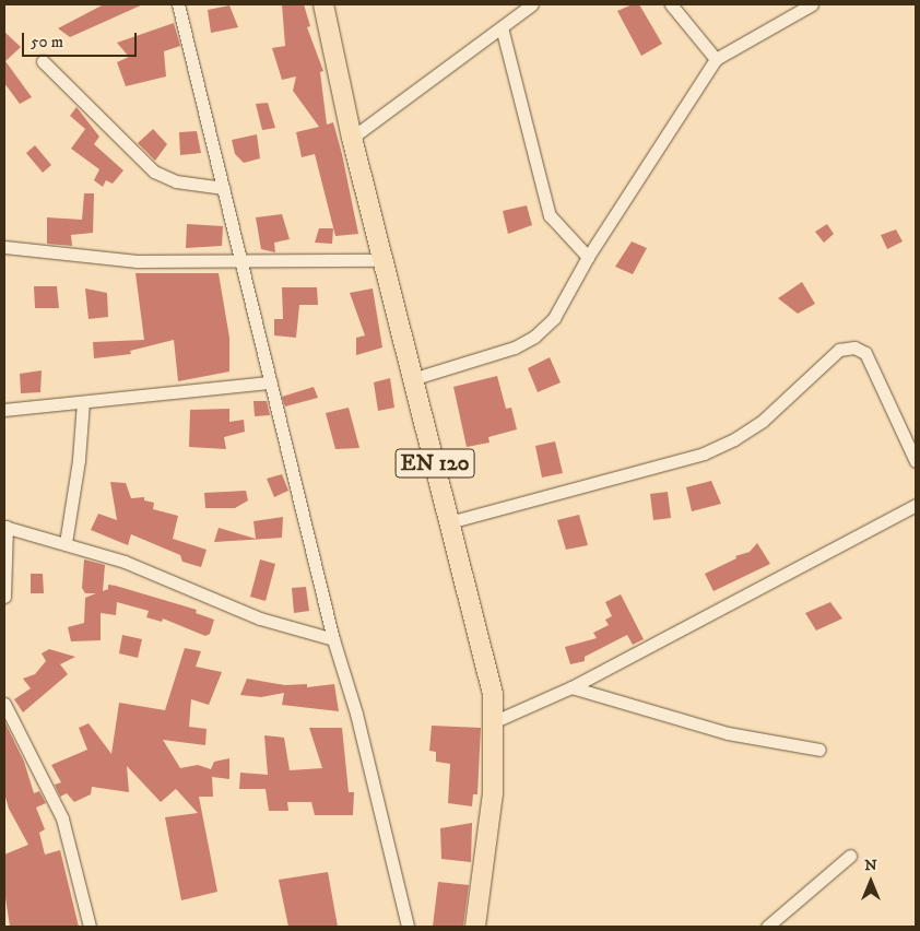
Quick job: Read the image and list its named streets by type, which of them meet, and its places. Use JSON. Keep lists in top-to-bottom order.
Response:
{
  "streets": {
    "main road": ["EN 120"]
  },
  "scale_bar": "50 m",
  "north": "top"
}
